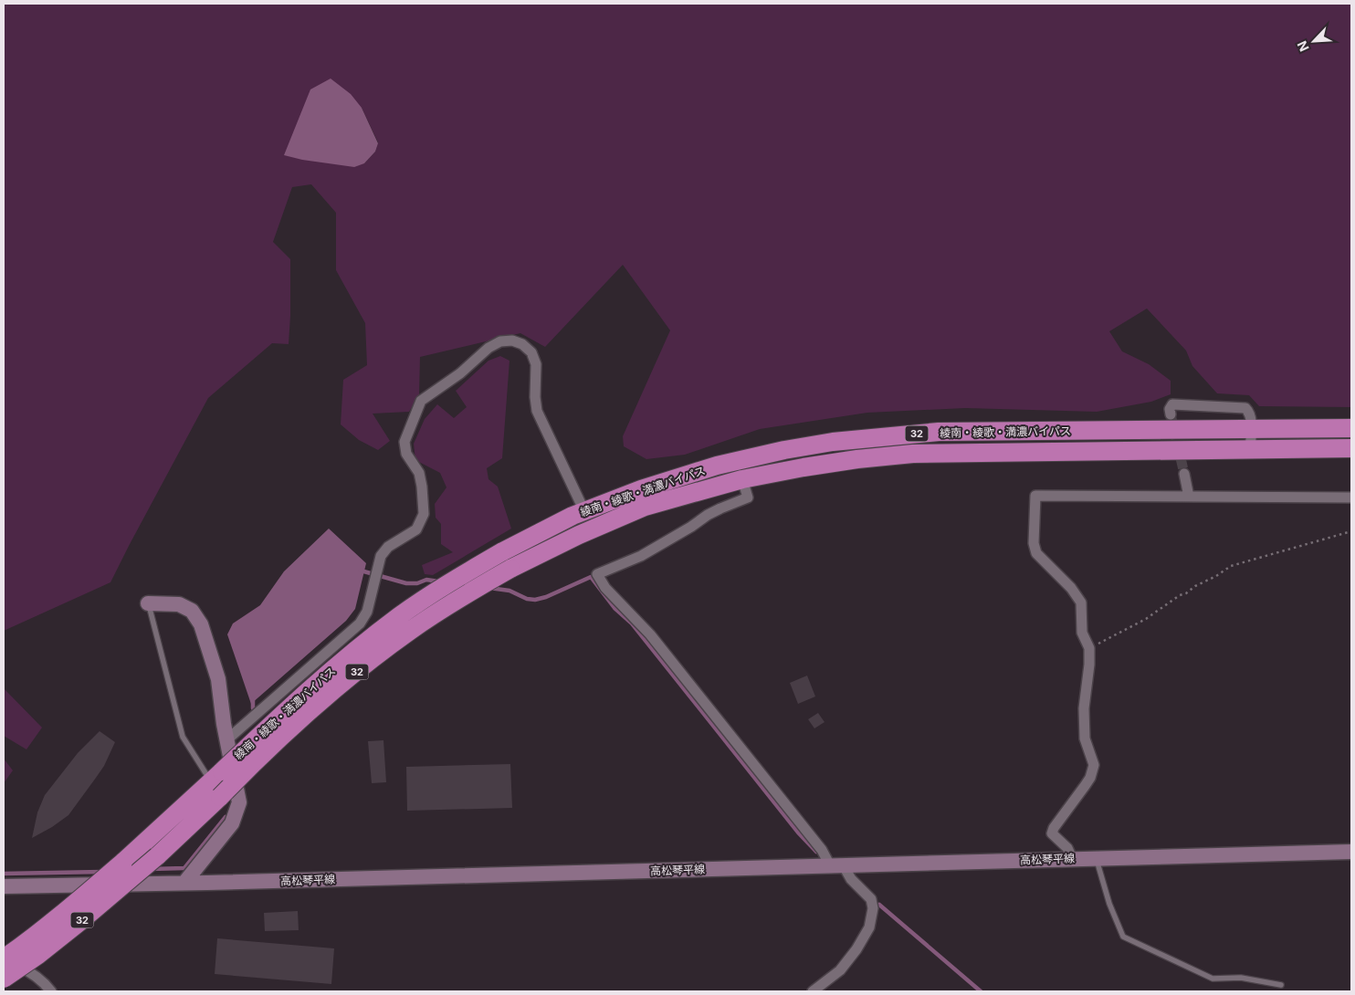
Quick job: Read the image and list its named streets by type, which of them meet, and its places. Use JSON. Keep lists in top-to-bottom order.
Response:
{
  "streets": {
    "highway": ["綾南・綾歌・満濃バイパス", "32"],
    "main road": ["高松琴平線"]
  },
  "north": "bottom left"
}
